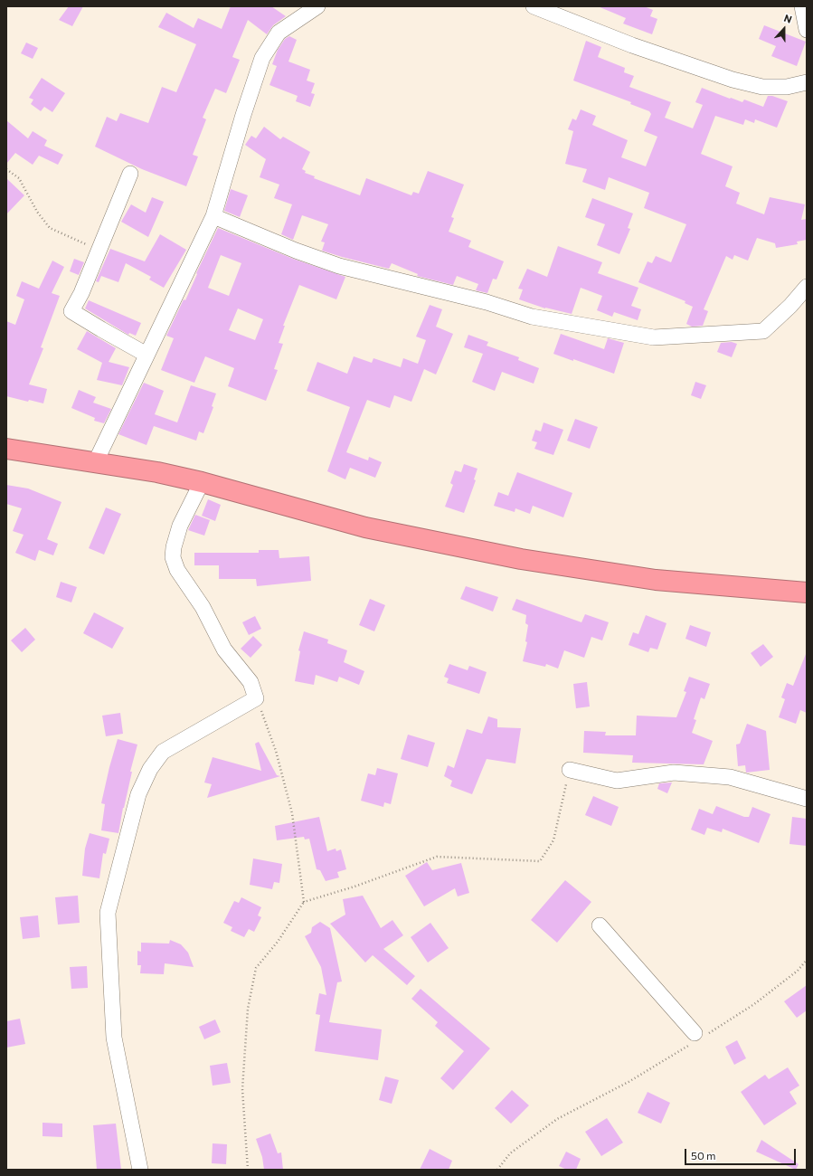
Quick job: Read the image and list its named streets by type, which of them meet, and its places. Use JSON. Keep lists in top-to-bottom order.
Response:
{
  "scale_bar": "50 m",
  "north": "top"
}
